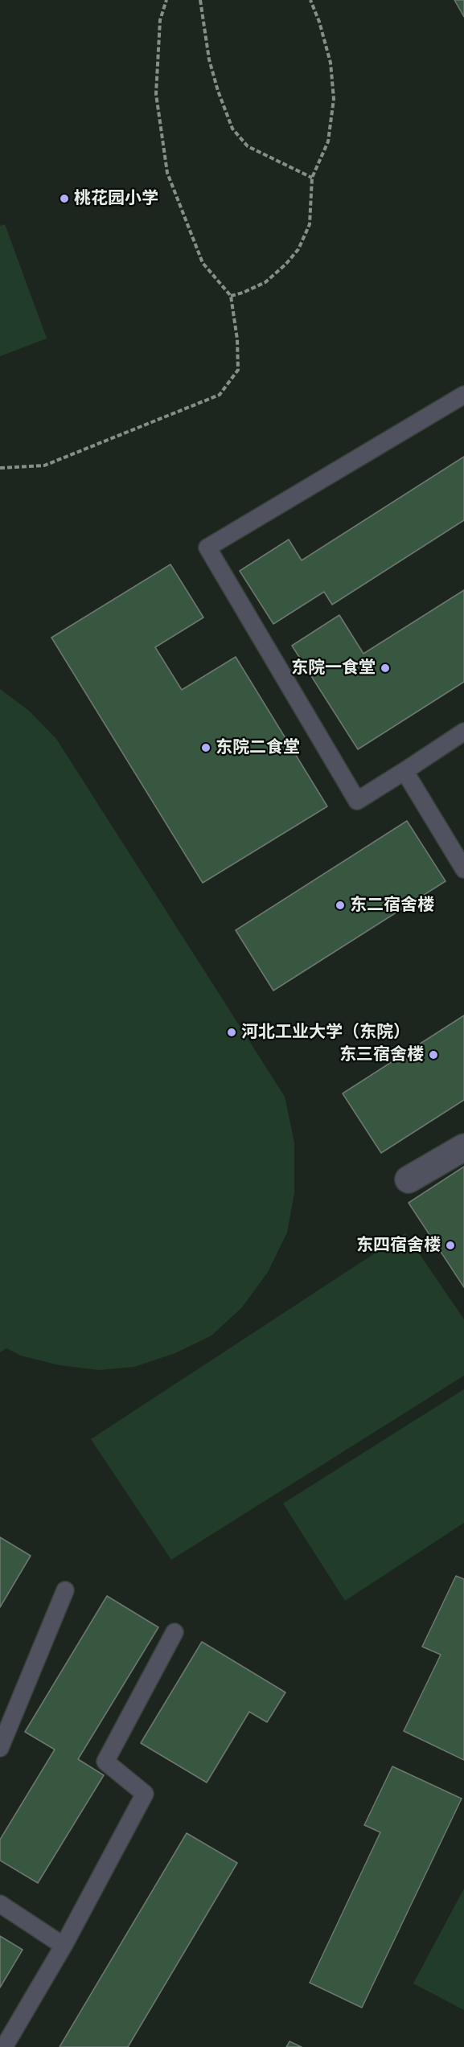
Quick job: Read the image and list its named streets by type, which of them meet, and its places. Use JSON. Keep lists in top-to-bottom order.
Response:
{
  "places": [
    "桃花园小学",
    "东院一食堂",
    "东院二食堂",
    "东二宿舍楼",
    "河北工业大学（东院）",
    "东三宿舍楼",
    "东四宿舍楼"
  ]
}
